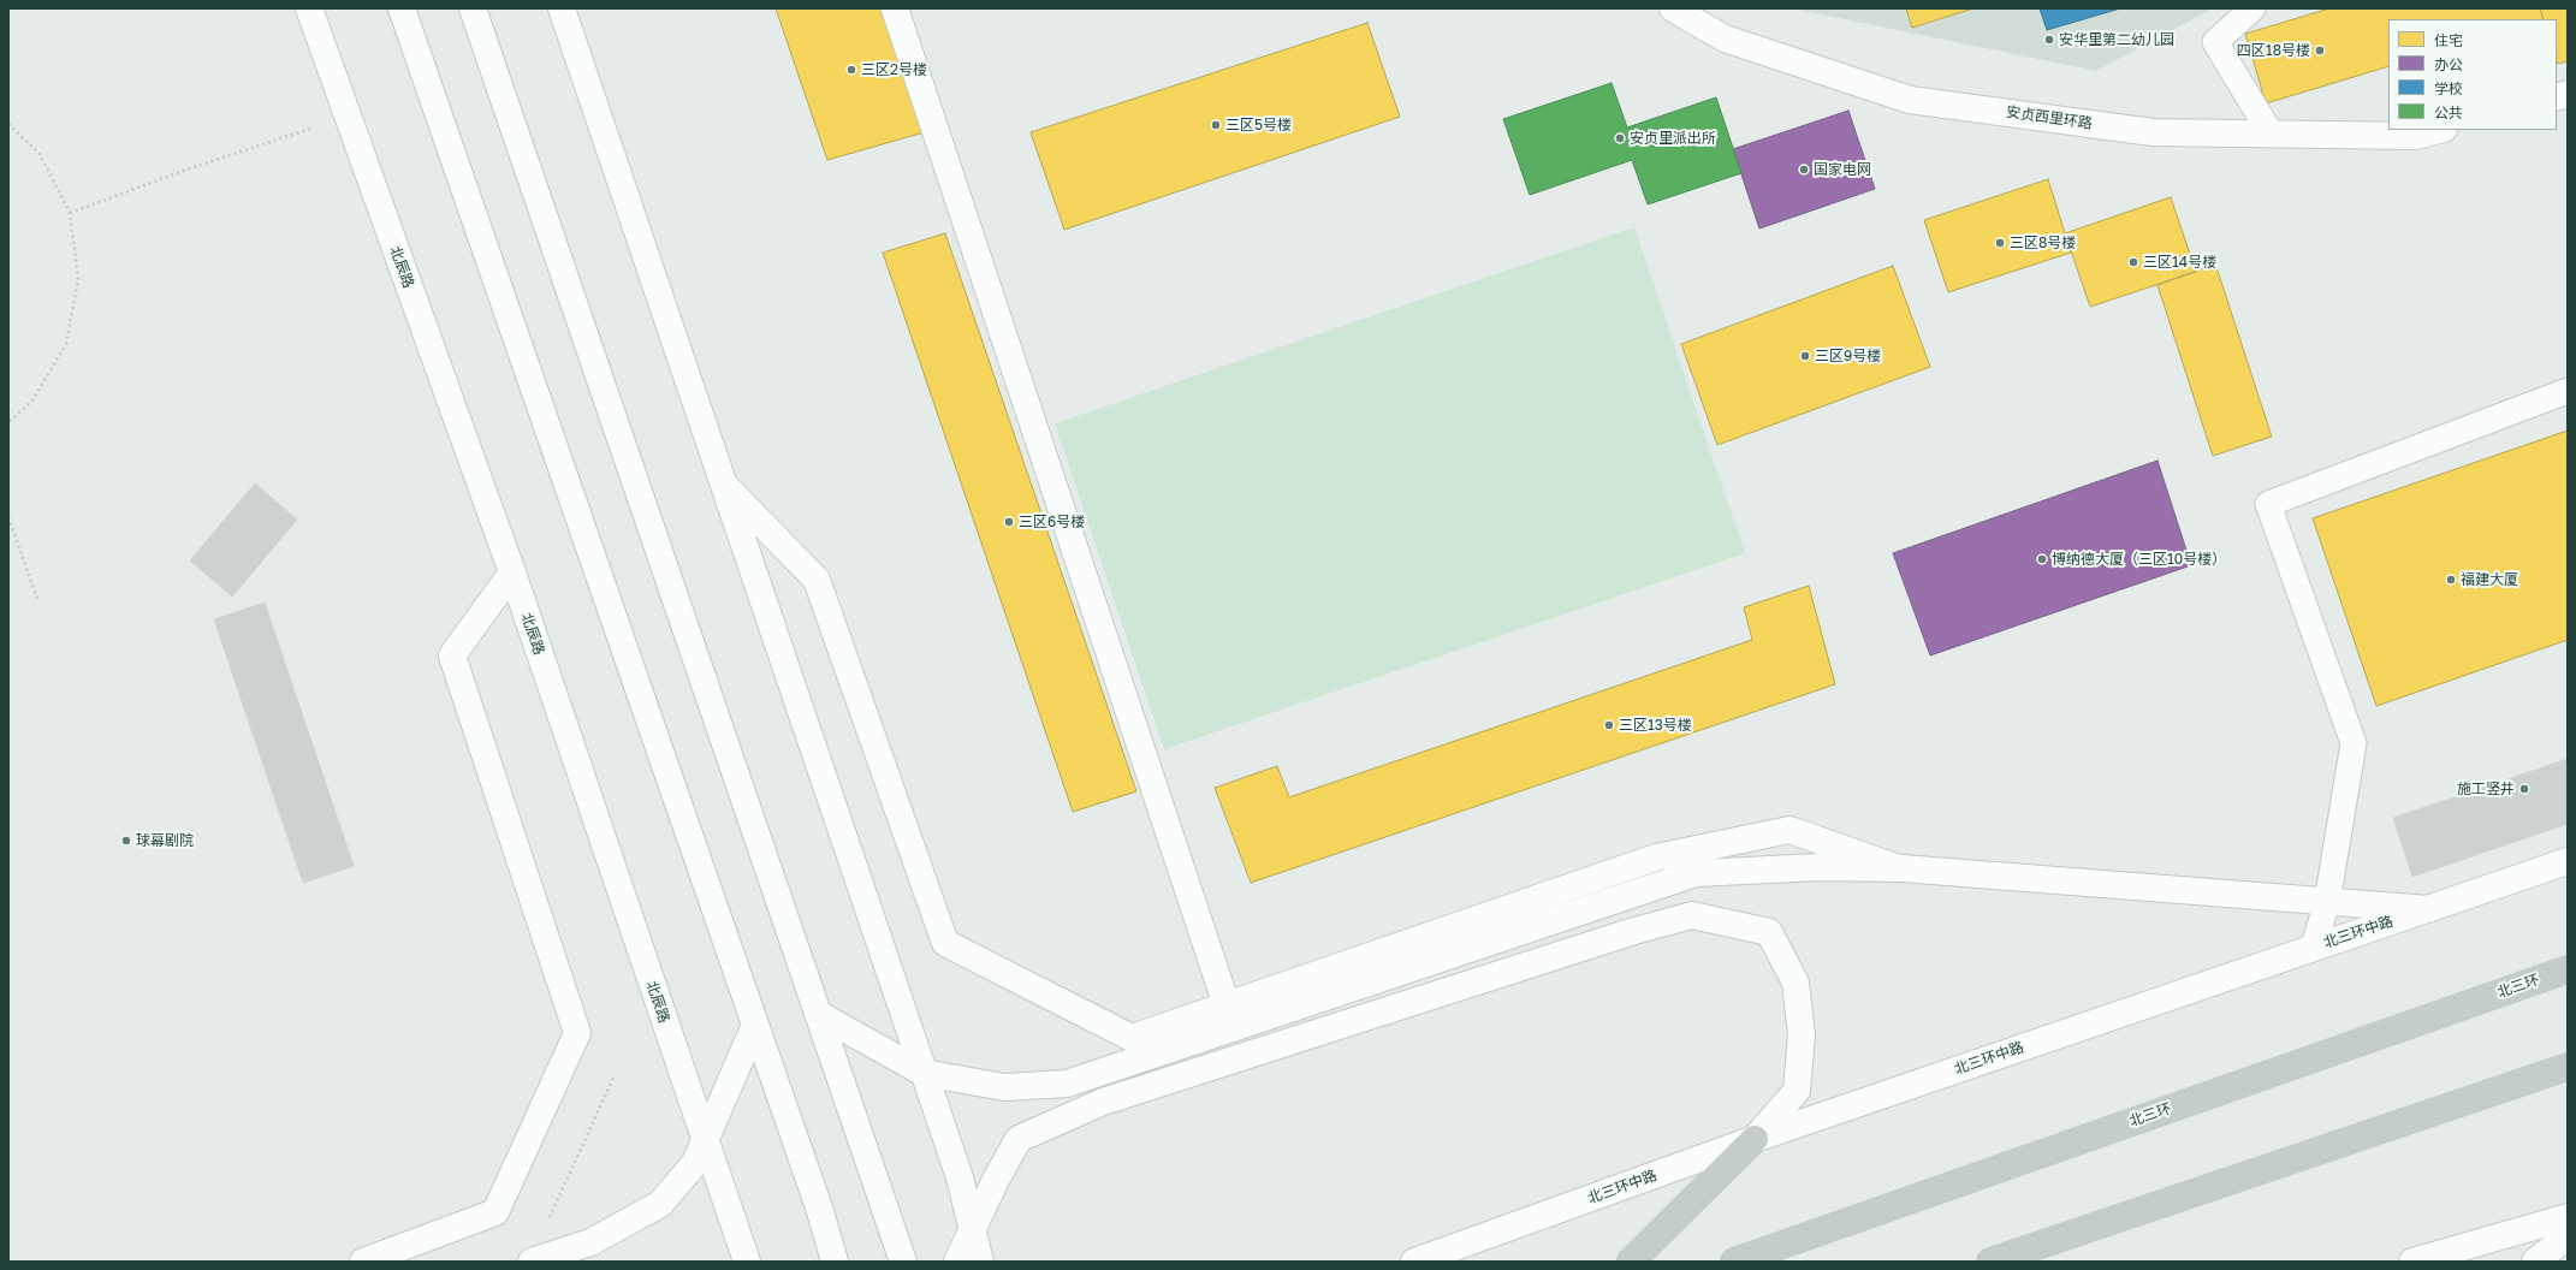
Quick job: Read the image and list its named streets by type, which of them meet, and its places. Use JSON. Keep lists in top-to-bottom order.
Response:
{
  "streets": {
    "highway": ["北三环"],
    "street": ["安贞西里环路", "北辰路", "北三环中路"]
  },
  "places": [
    "安华里第二幼儿园",
    "四区18号楼",
    "三区2号楼",
    "三区5号楼",
    "安贞里派出所",
    "国家电网",
    "三区8号楼",
    "三区14号楼",
    "三区9号楼",
    "三区6号楼",
    "博纳德大厦（三区10号楼）",
    "福建大厦",
    "三区13号楼",
    "施工竖井",
    "球幕剧院"
  ],
  "legend": [
    "住宅",
    "办公",
    "学校",
    "公共"
  ]
}
